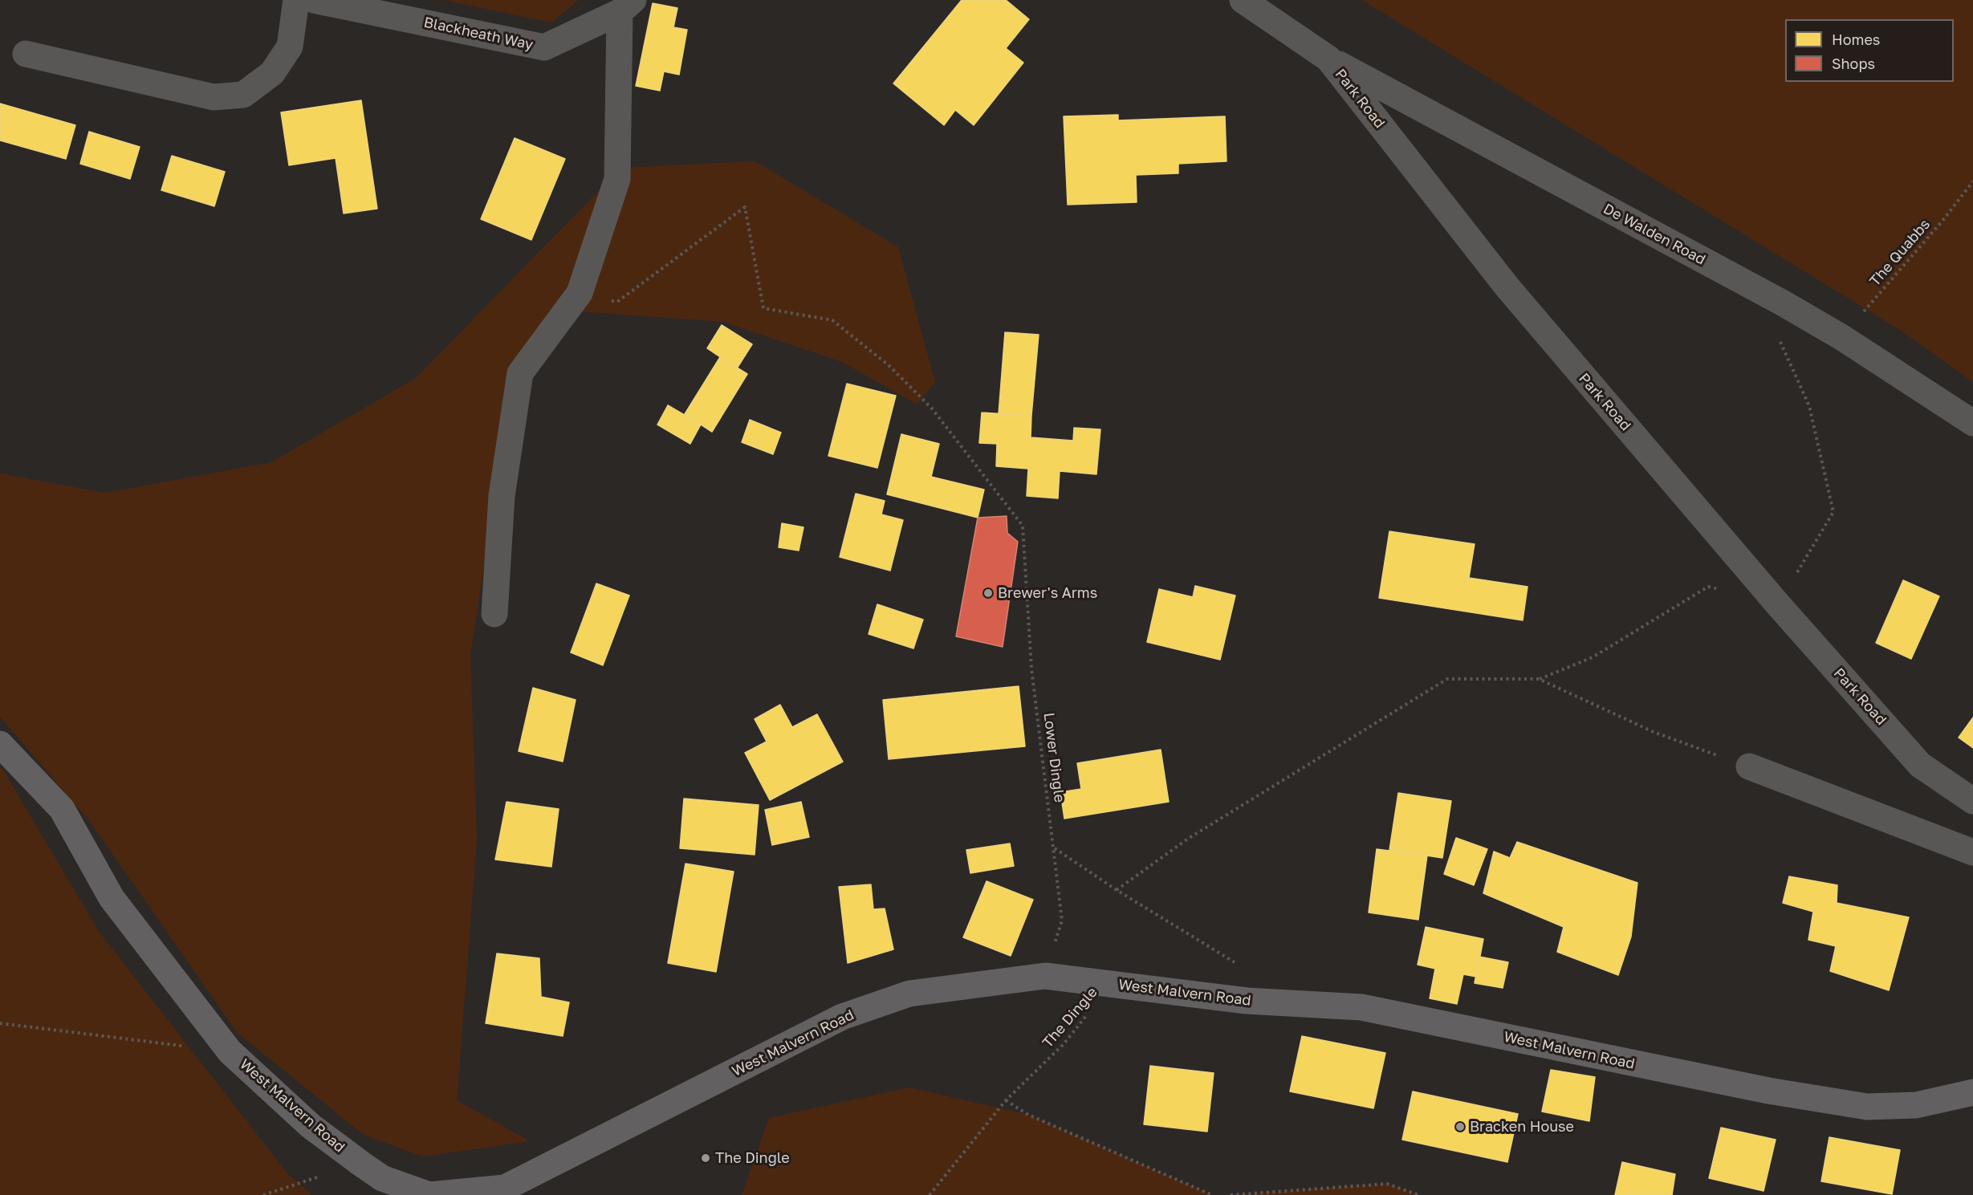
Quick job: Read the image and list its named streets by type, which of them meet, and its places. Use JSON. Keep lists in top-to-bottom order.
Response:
{
  "streets": {
    "main road": ["West Malvern Road"],
    "street": ["Blackheath Way", "Park Road", "De Walden Road"],
    "path": ["The Quabbs", "Lower Dingle", "The Dingle"]
  },
  "crossings": [
    ["Park Road", "De Walden Road"],
    ["De Walden Road", "The Quabbs"],
    ["West Malvern Road", "The Dingle"]
  ],
  "places": ["Brewer's Arms", "Bracken House", "The Dingle"],
  "legend": ["Homes", "Shops"]
}
